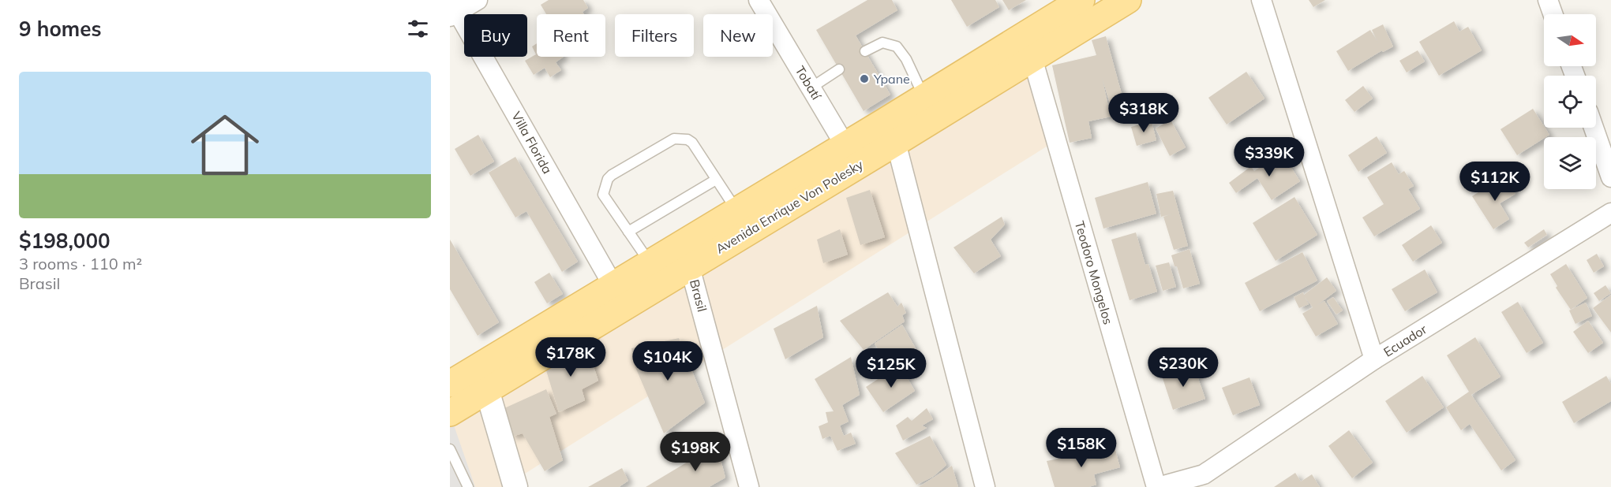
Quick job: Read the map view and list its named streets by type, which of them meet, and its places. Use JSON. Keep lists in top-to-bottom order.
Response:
{
  "streets": {
    "main road": ["Avenida Enrique Von Polesky"],
    "street": [
      "Tobatí",
      "Villa Florida",
      "Teodoro Mongelos",
      "Brasil",
      "Ecuador"
    ]
  },
  "crossings": [
    ["Tobatí", "Avenida Enrique Von Polesky"],
    ["Villa Florida", "Avenida Enrique Von Polesky"],
    ["Avenida Enrique Von Polesky", "Teodoro Mongelos"],
    ["Avenida Enrique Von Polesky", "Brasil"],
    ["Teodoro Mongelos", "Ecuador"]
  ],
  "places": ["Ypane"],
  "north": "right",
  "page": {
    "heading": "9 homes",
    "chip": [
      "Buy",
      "Rent",
      "Filters",
      "New"
    ],
    "list": [
      {
        "name": "$198,000",
        "note": "3 rooms · 110 m² · Brasil"
      }
    ],
    "price": [
      "$318K",
      "$339K",
      "$112K",
      "$178K",
      "$104K",
      "$230K",
      "$125K",
      "$158K",
      "$198K"
    ]
  }
}
